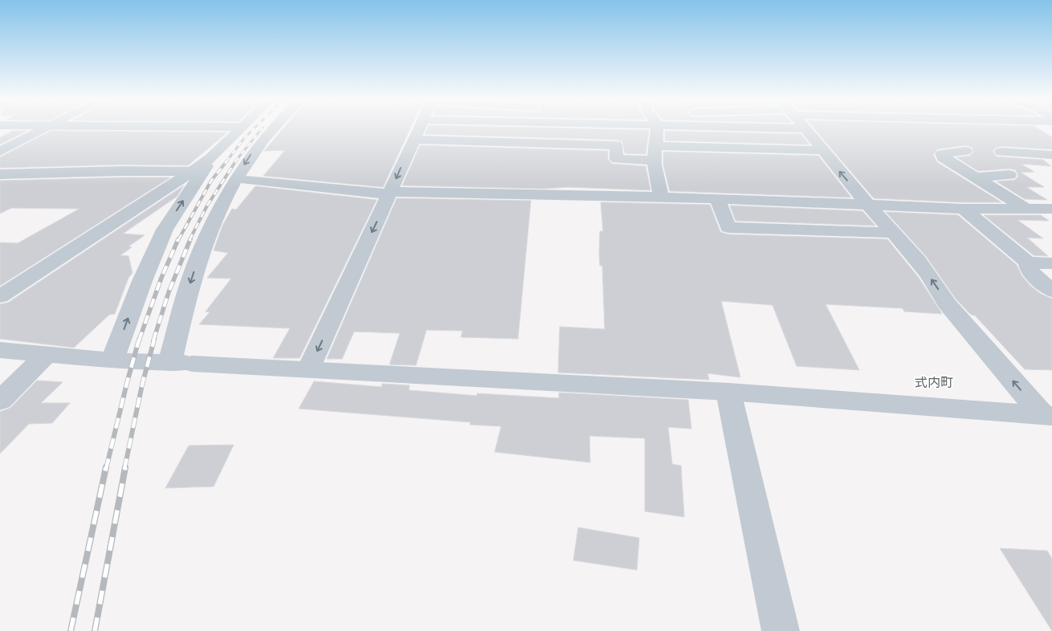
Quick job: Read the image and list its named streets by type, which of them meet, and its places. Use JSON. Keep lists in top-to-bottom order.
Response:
{
  "districts": ["式内町"]
}
